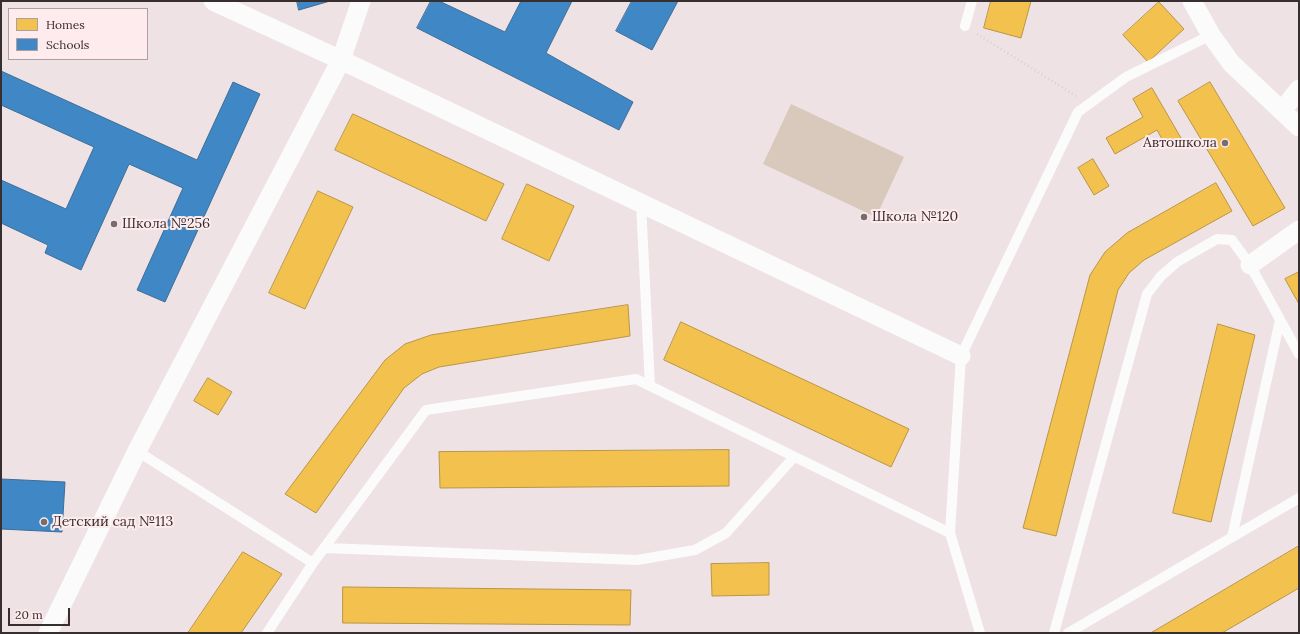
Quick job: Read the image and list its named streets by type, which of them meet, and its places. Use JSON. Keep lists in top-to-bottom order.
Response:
{
  "places": [
    "Автошкола",
    "Школа №120",
    "Школа №256",
    "Детский сад №113"
  ],
  "legend": ["Homes", "Schools"],
  "scale_bar": "20 m"
}
